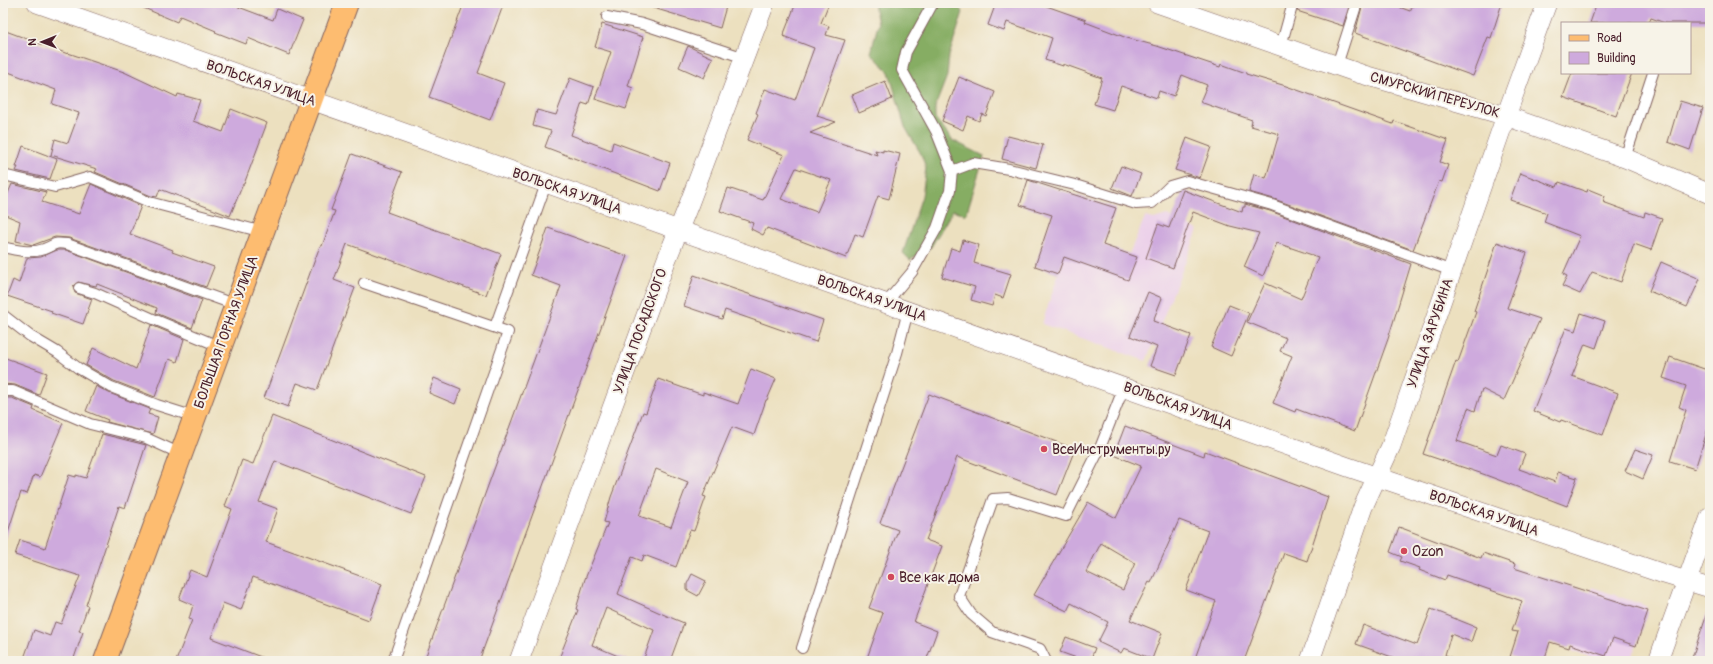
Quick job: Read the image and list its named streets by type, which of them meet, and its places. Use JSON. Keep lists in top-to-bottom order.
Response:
{
  "streets": {
    "main road": ["БОЛЬШАЯ ГОРНАЯ УЛИЦА"],
    "street": [
      "ВОЛЬСКАЯ УЛИЦА",
      "СМУРСКИЙ ПЕРЕУЛОК",
      "УЛИЦА ПОСАДСКОГО",
      "УЛИЦА ЗАРУБИНА"
    ]
  },
  "crossings": [
    ["ВОЛЬСКАЯ УЛИЦА", "УЛИЦА ПОСАДСКОГО"],
    ["ВОЛЬСКАЯ УЛИЦА", "БОЛЬШАЯ ГОРНАЯ УЛИЦА"],
    ["ВОЛЬСКАЯ УЛИЦА", "УЛИЦА ЗАРУБИНА"],
    ["СМУРСКИЙ ПЕРЕУЛОК", "УЛИЦА ЗАРУБИНА"]
  ],
  "places": ["ВсеИнструменты.ру", "Ozon", "Все как дома"],
  "legend": ["Road", "Building"],
  "north": "left"
}
